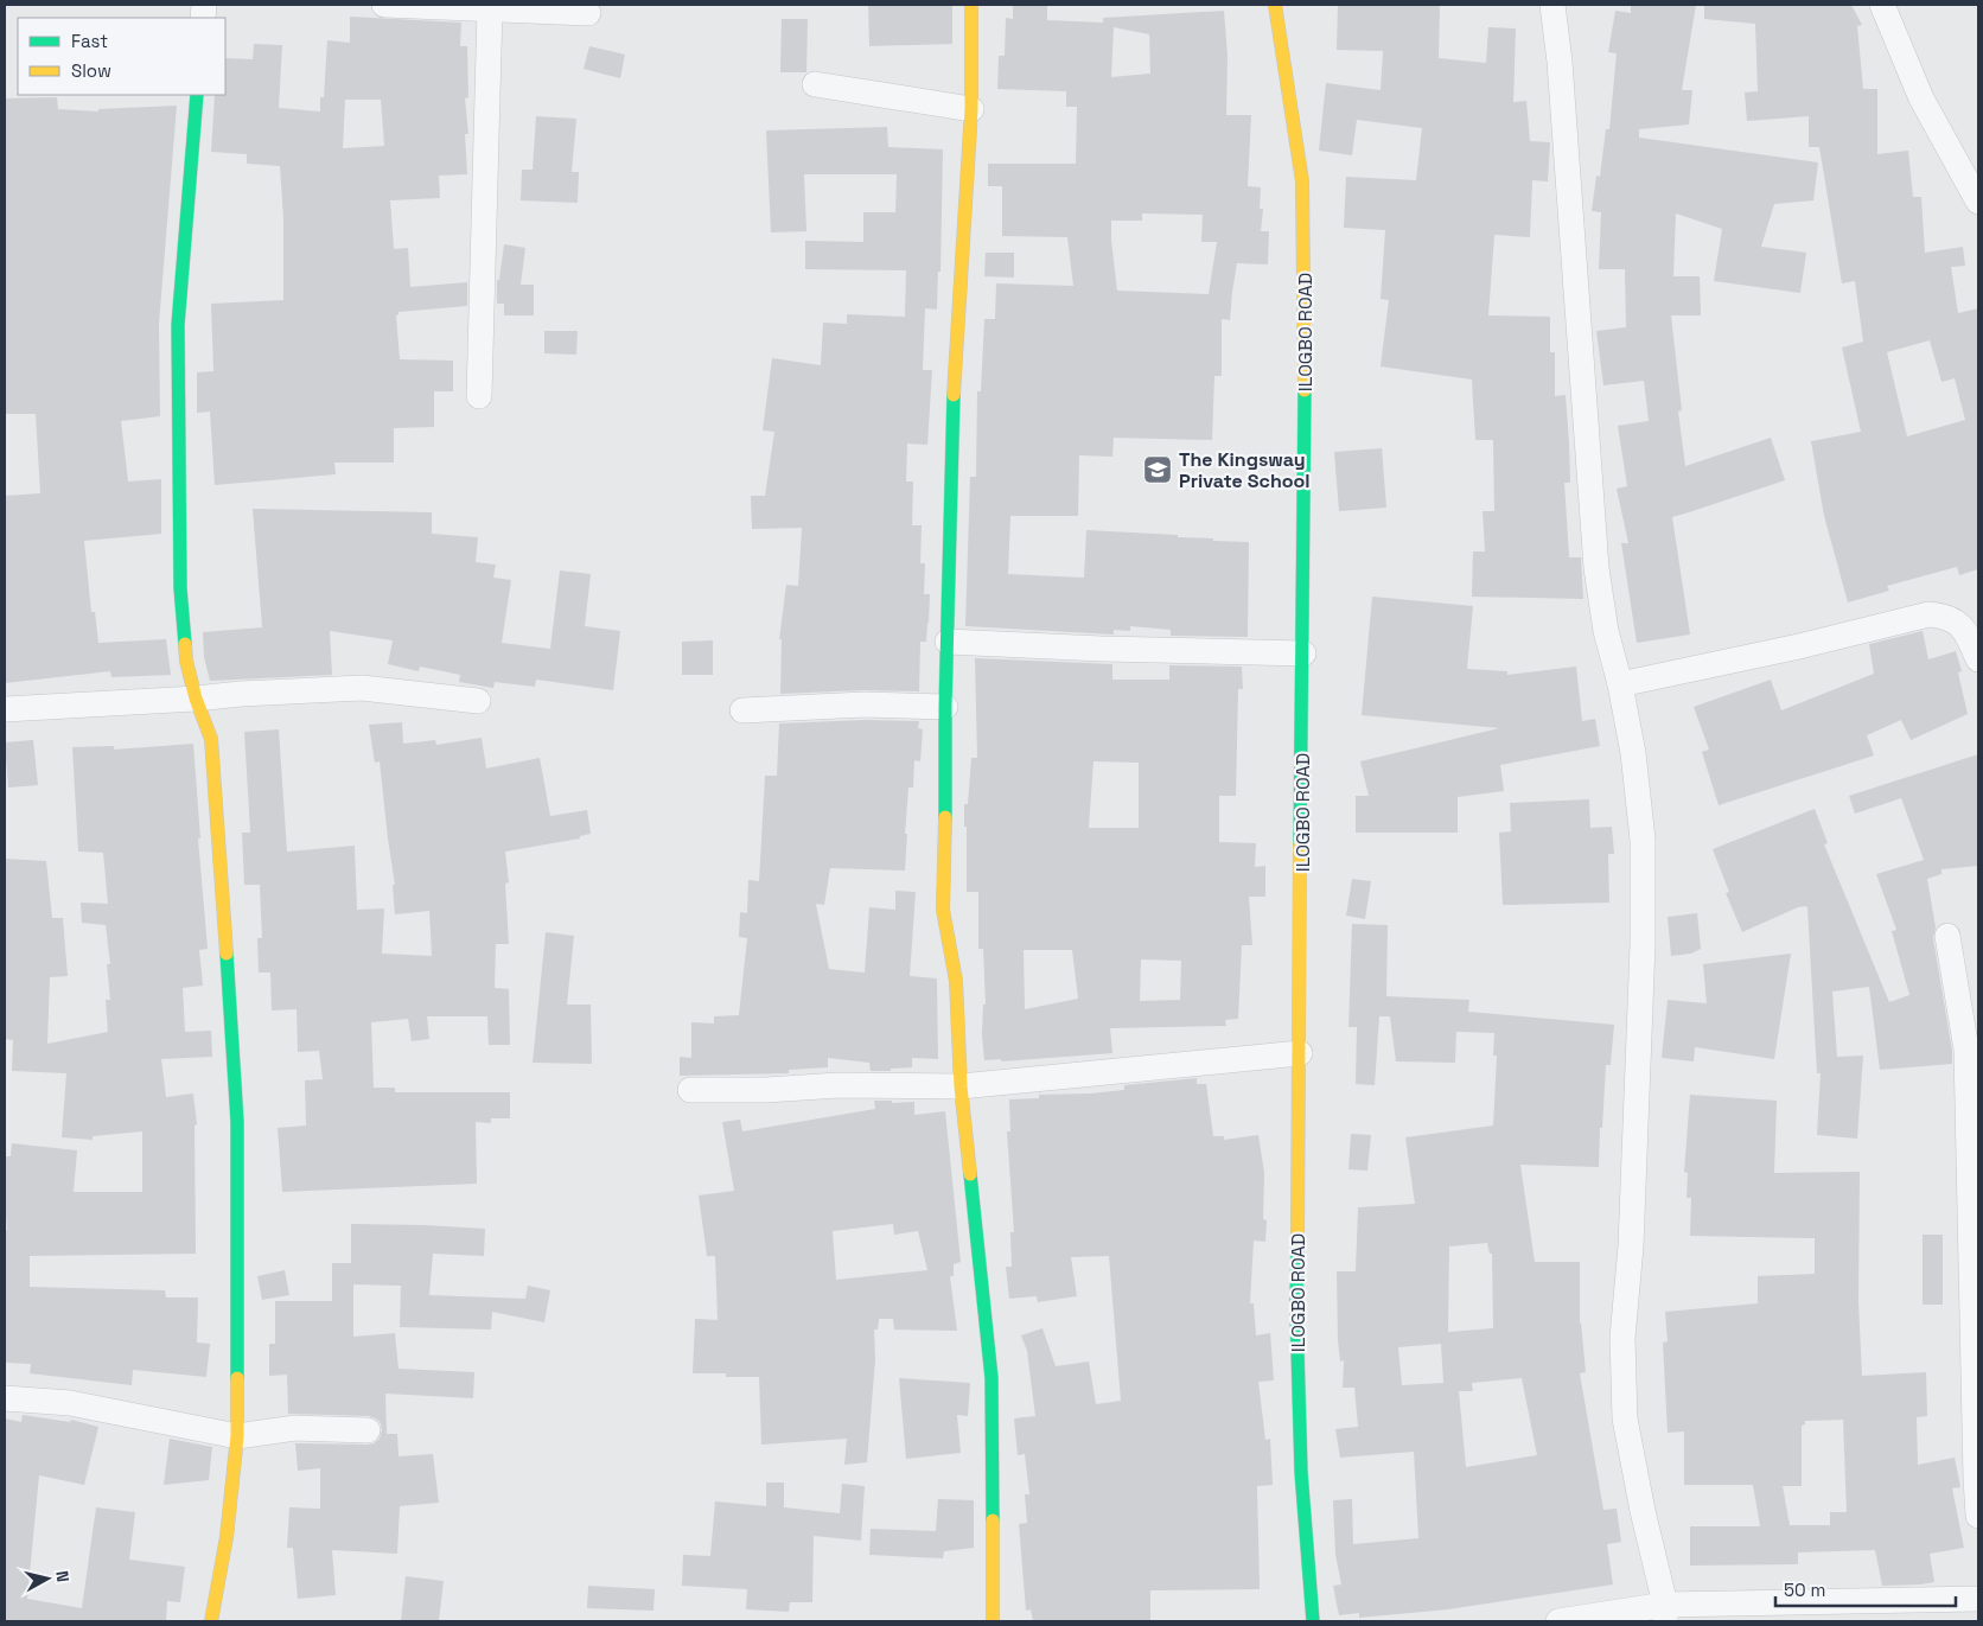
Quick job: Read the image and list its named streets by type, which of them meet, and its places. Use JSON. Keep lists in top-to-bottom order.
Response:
{
  "streets": {
    "street": ["ILOGBO ROAD"]
  },
  "places": {
    "school or university": ["The Kingsway Private School"]
  },
  "legend": ["Fast", "Slow"],
  "scale_bar": "50 m",
  "north": "right"
}
